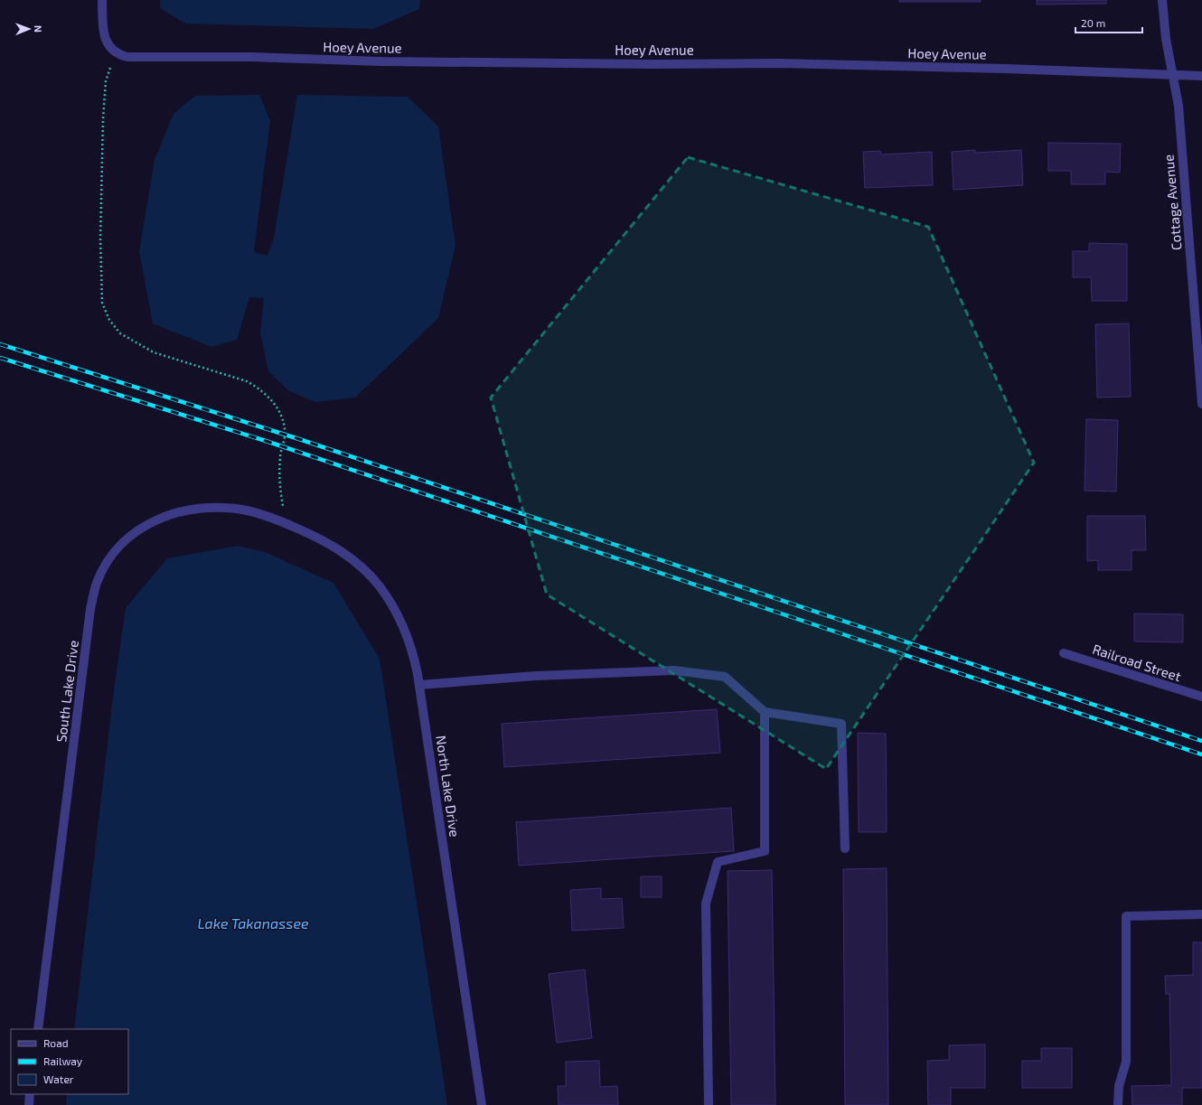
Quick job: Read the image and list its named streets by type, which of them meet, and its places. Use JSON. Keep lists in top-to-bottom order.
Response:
{
  "streets": {
    "street": [
      "Hoey Avenue",
      "Cottage Avenue",
      "Railroad Street",
      "South Lake Drive",
      "North Lake Drive"
    ]
  },
  "crossings": [
    ["Hoey Avenue", "Cottage Avenue"],
    ["South Lake Drive", "North Lake Drive"]
  ],
  "water": ["Lake Takanassee"],
  "legend": ["Road", "Railway", "Water"],
  "scale_bar": "20 m",
  "north": "right"
}
